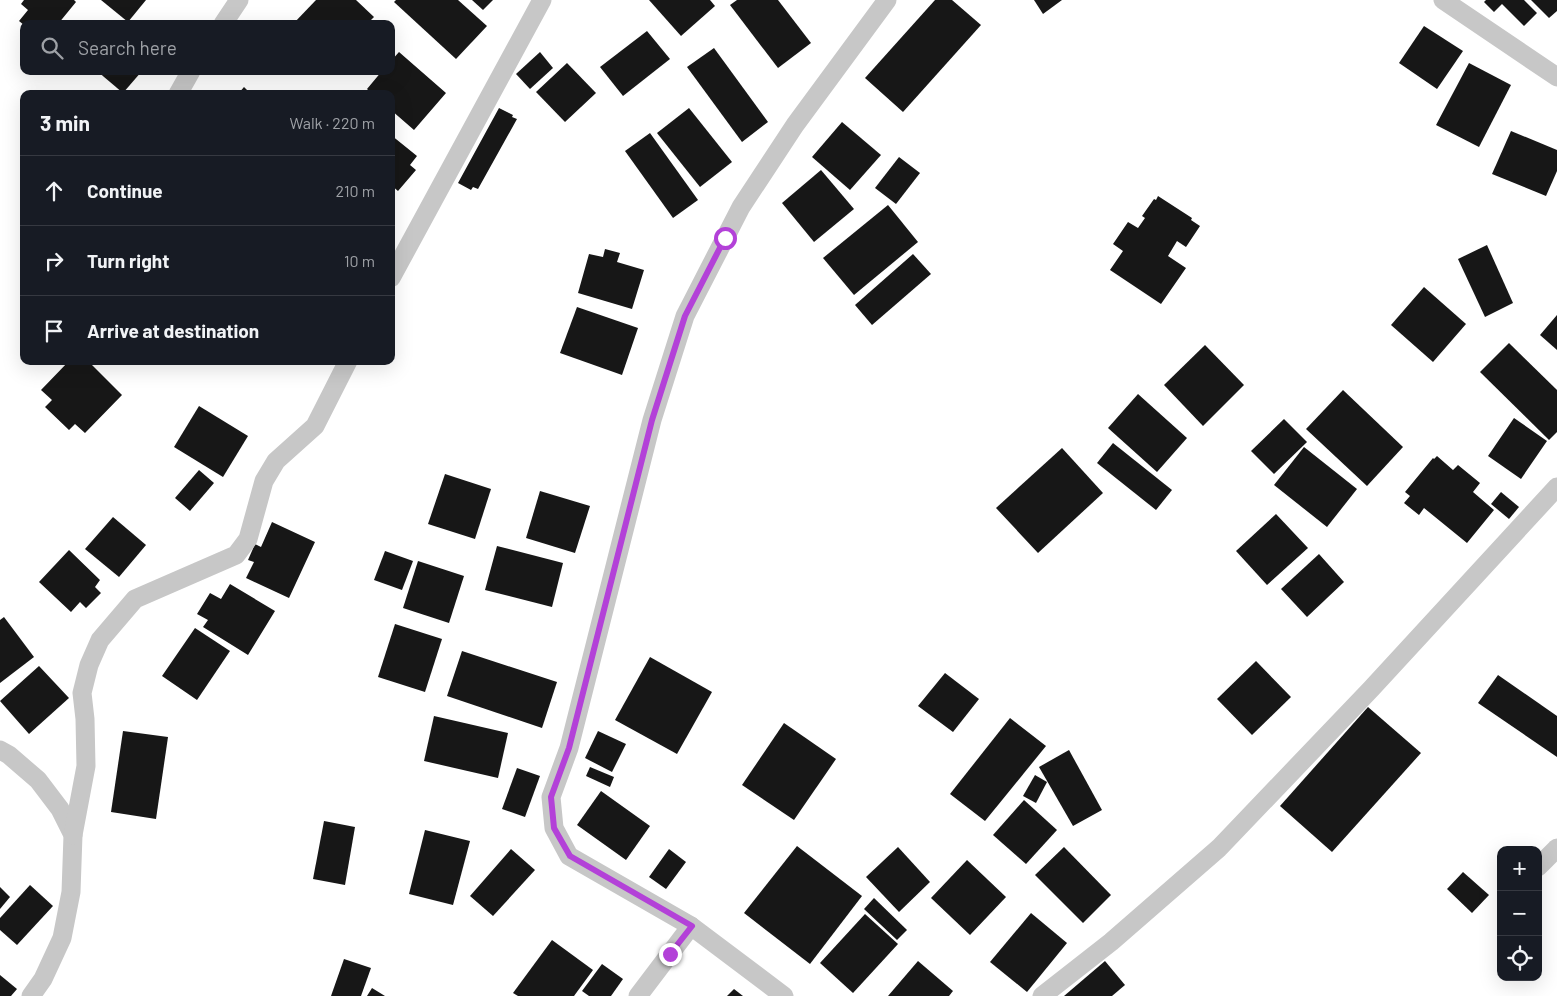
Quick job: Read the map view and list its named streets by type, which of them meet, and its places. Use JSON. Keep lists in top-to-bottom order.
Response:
{
  "page": {
    "search": "Search here",
    "heading": ["3 min", "Walk · 220 m"],
    "list": [
      ["Continue", "210 m"],
      ["Turn right", "10 m"],
      "Arrive at destination"
    ],
    "map_buttons": ["+", "−"]
  }
}
